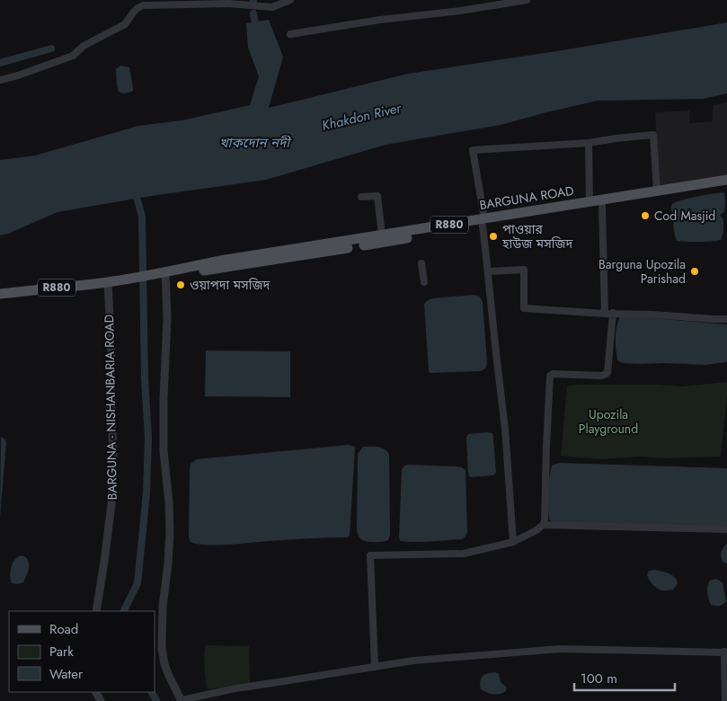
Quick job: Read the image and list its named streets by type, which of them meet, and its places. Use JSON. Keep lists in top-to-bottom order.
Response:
{
  "streets": {
    "main road": ["BARGUNA ROAD", "R880"],
    "street": ["BARGUNA - NISHANBARIA ROAD"]
  },
  "crossings": [
    ["BARGUNA ROAD", "BARGUNA - NISHANBARIA ROAD"]
  ],
  "water": ["Khakdon River", "খাকদোন নদী"],
  "parks": ["Upozila Playground"],
  "places": [
    "Cod Masjid",
    "পাওয়ার হাউজ মসজিদ",
    "Barguna Upozila Parishad",
    "ওয়াপদা মসজিদ"
  ],
  "legend": ["Road", "Park", "Water"],
  "scale_bar": "100 m"
}
